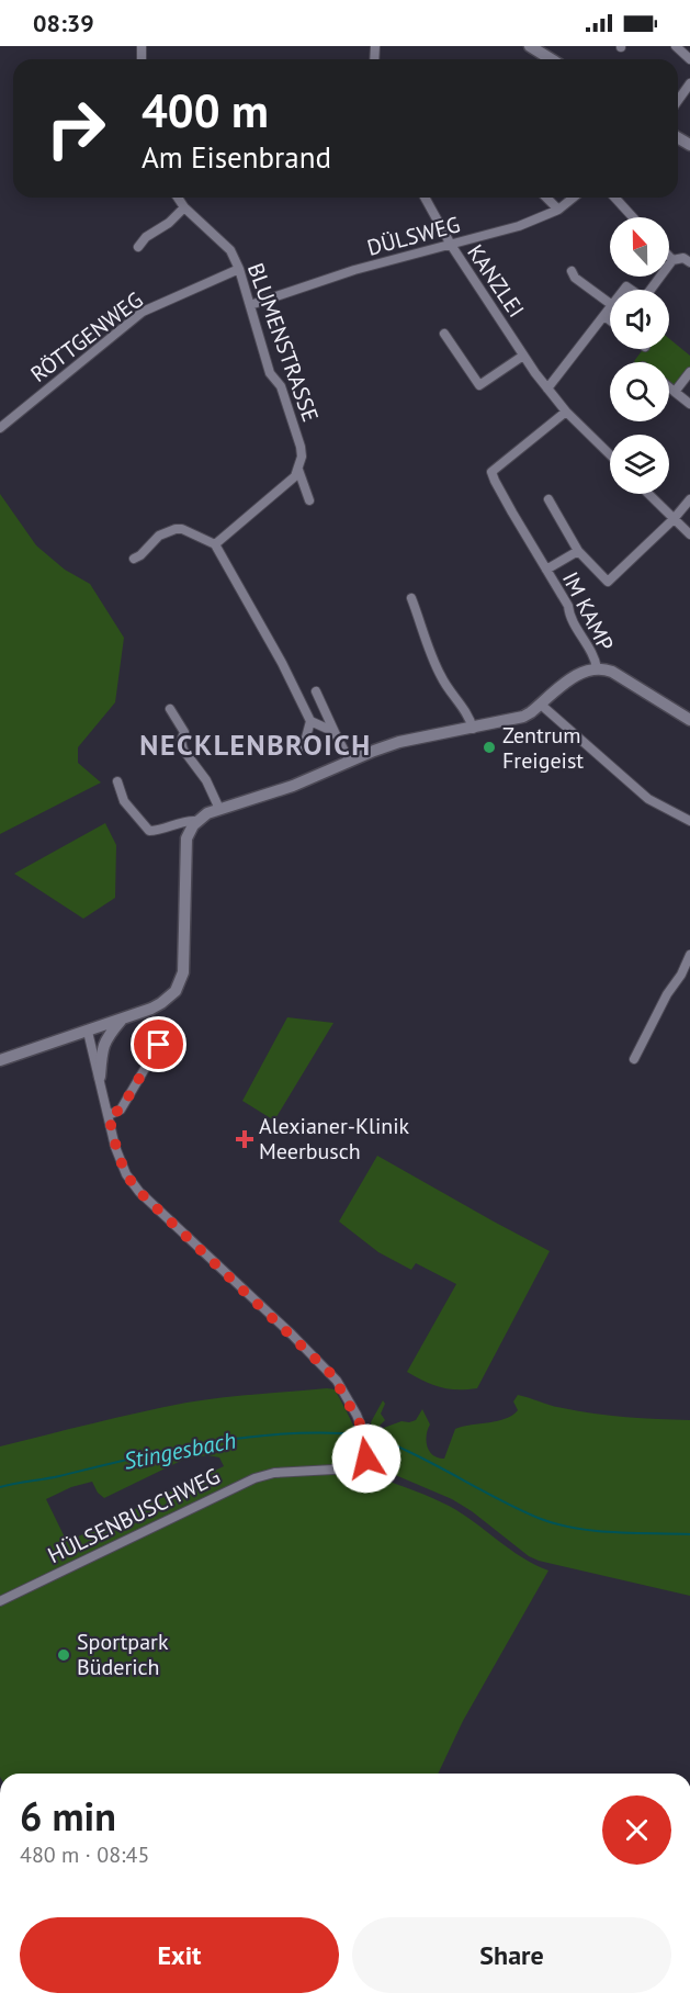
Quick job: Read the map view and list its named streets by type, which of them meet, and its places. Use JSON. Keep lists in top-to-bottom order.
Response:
{
  "streets": {
    "street": [
      "DÜLSWEG",
      "KANZLEI",
      "RÖTTGENWEG",
      "BLUMENSTRASSE",
      "IM KAMP",
      "HÜLSENBUSCHWEG"
    ]
  },
  "crossings": [
    ["DÜLSWEG", "KANZLEI"],
    ["DÜLSWEG", "BLUMENSTRASSE"],
    ["KANZLEI", "IM KAMP"],
    ["RÖTTGENWEG", "BLUMENSTRASSE"]
  ],
  "districts": ["NECKLENBROICH"],
  "water": ["Stingesbach"],
  "places": {
    "other": ["Zentrum Freigeist", "Sportpark Büderich"],
    "health": ["Alexianer-Klinik Meerbusch"]
  },
  "north": "top",
  "page": {
    "status": "08:39",
    "turn": ["400 m", "Am Eisenbrand"],
    "heading": ["6 min", "480 m · 08:45"],
    "buttons": ["Exit", "Share"]
  }
}
